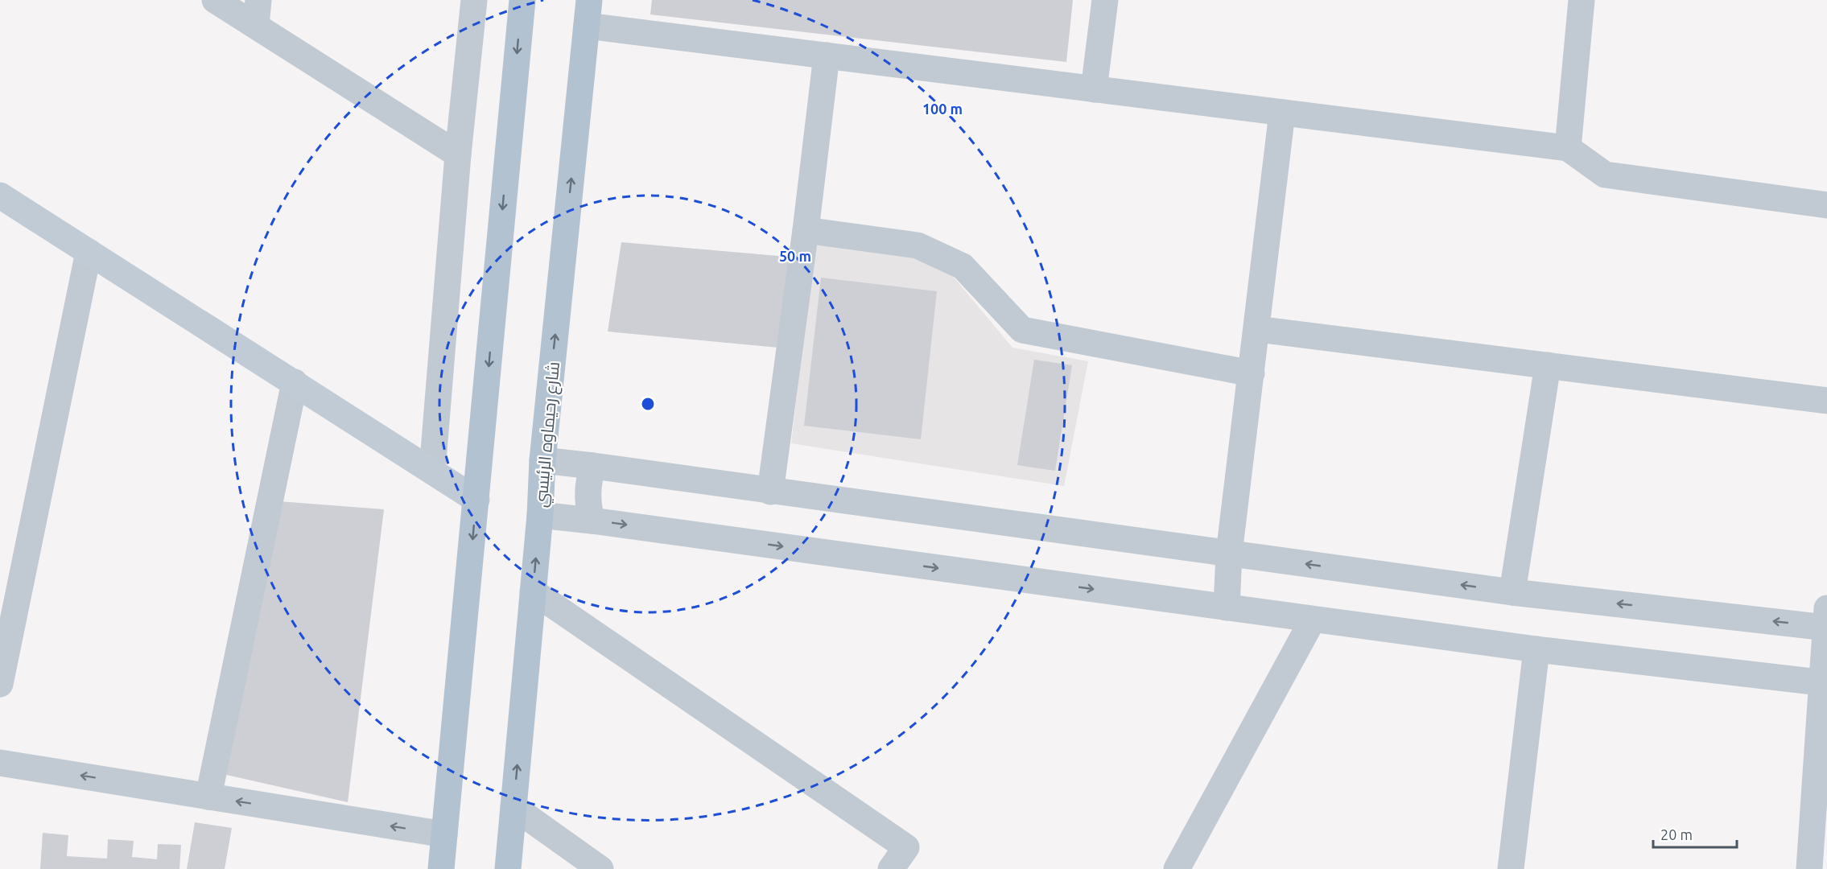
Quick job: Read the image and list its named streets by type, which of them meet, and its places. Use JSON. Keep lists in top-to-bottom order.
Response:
{
  "streets": {
    "main road": ["شارع رحيماوه الرئيسي"]
  },
  "scale_bar": "20 m",
  "rings": ["100 m", "50 m"]
}
